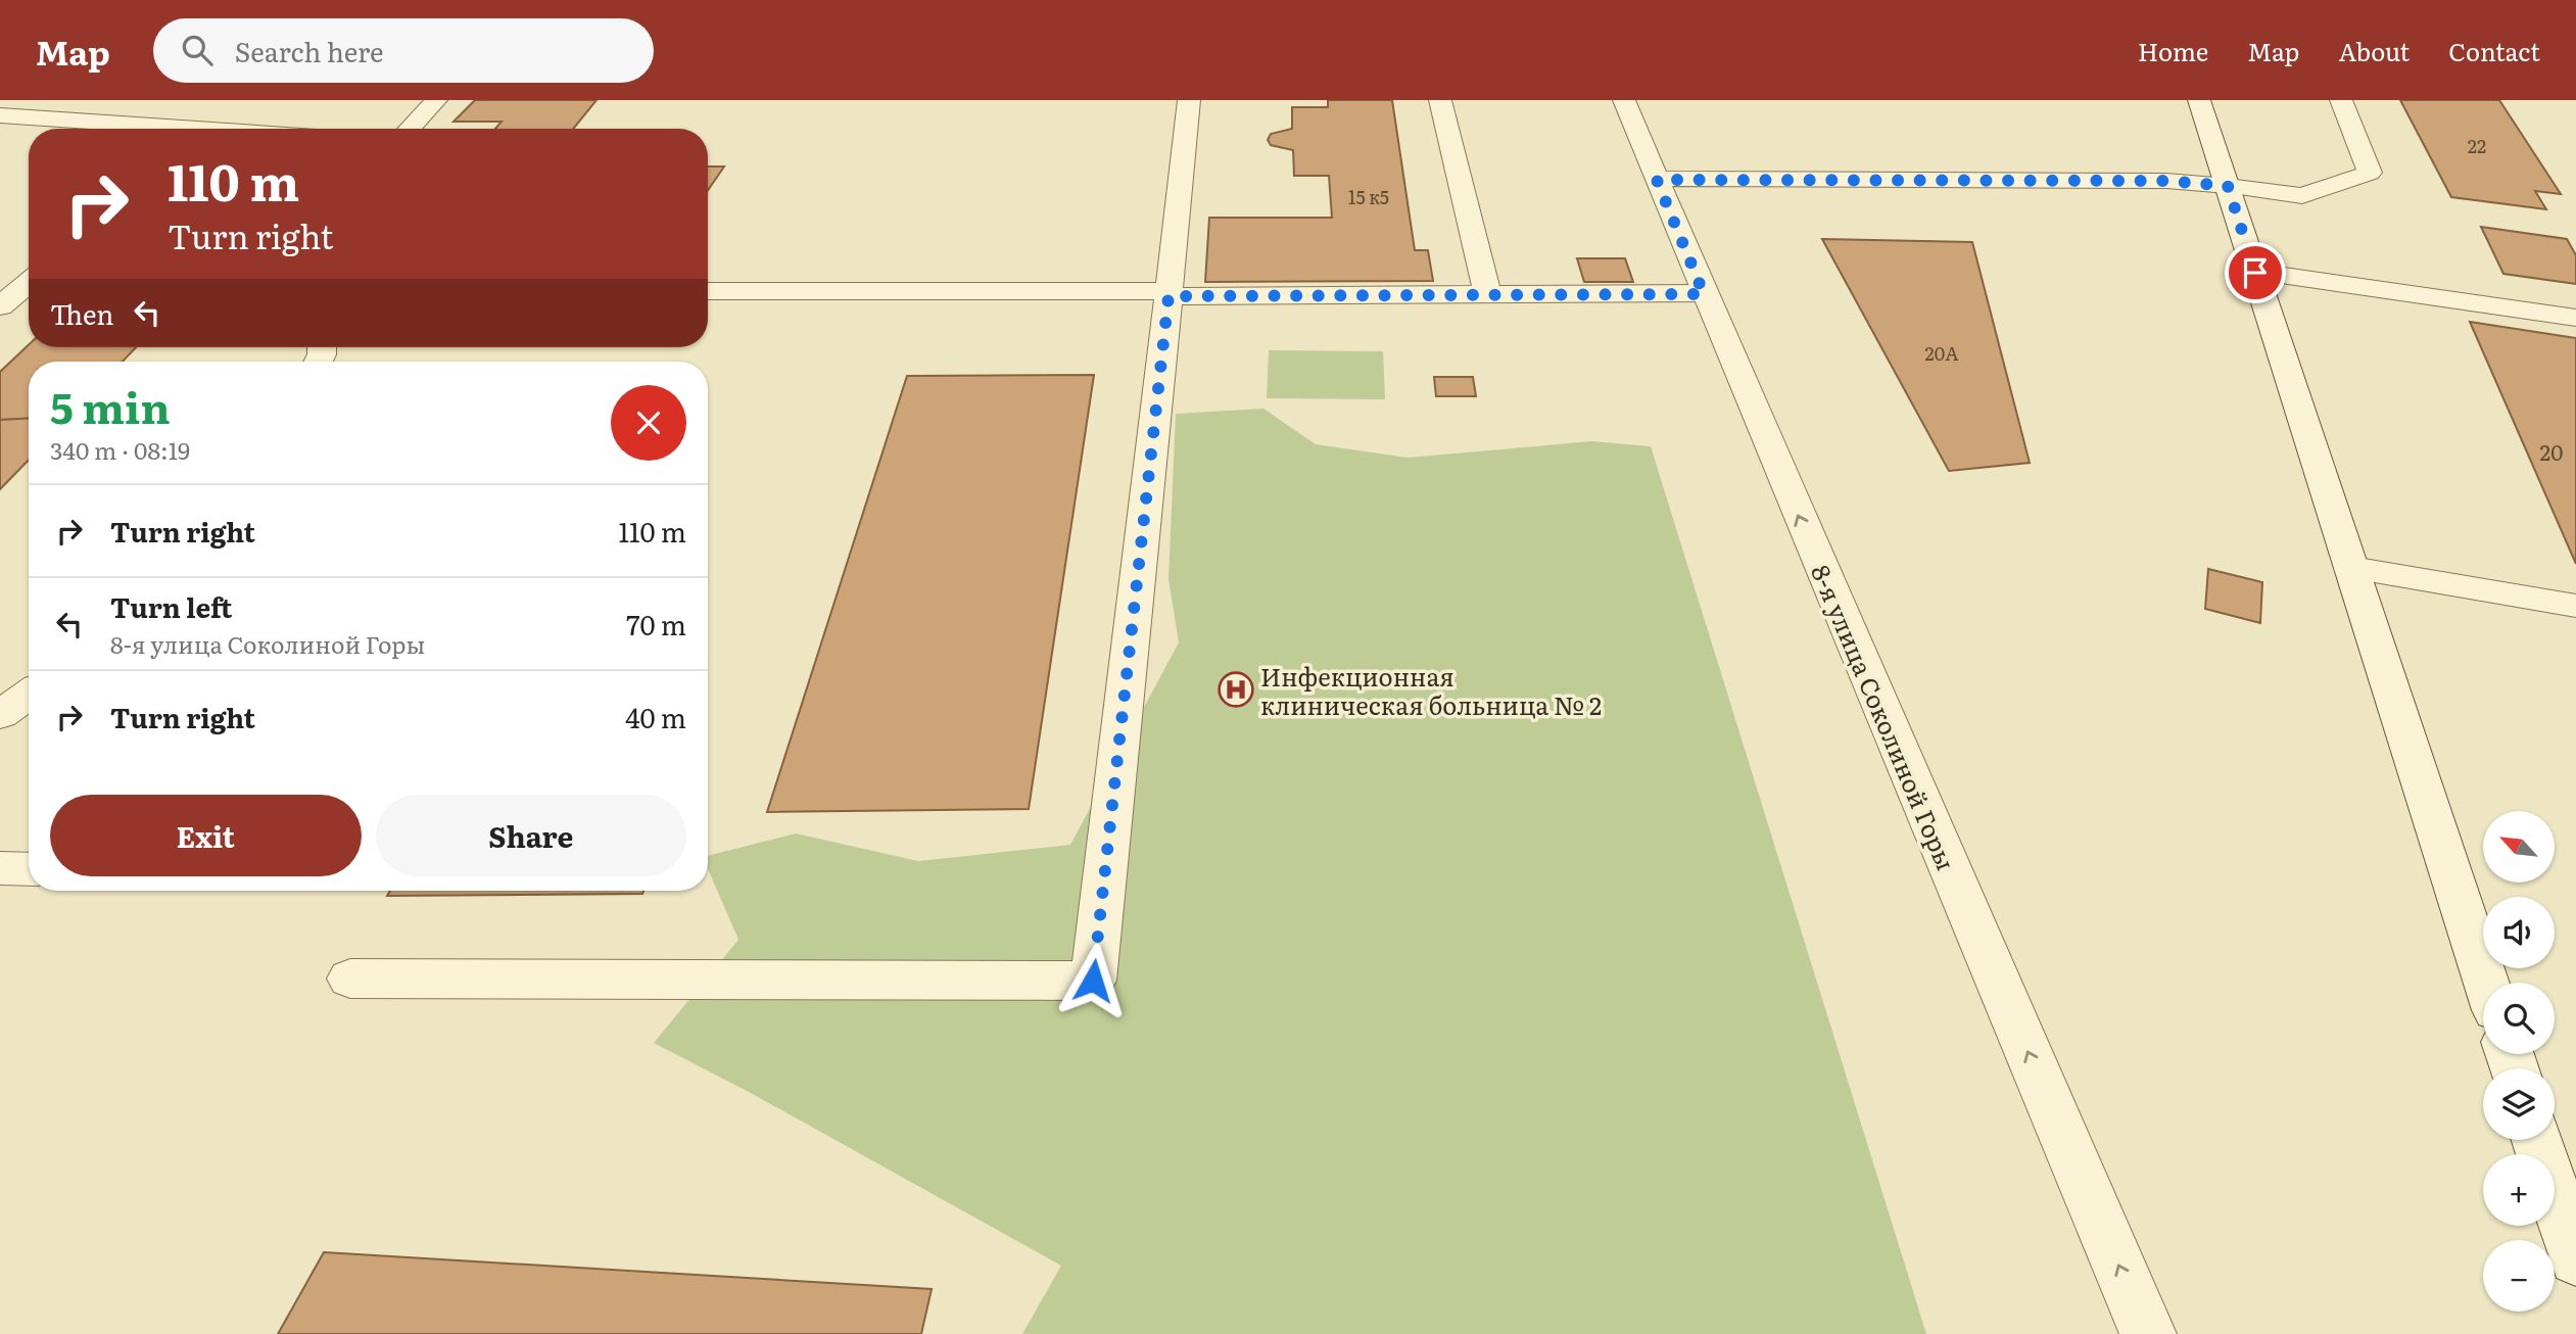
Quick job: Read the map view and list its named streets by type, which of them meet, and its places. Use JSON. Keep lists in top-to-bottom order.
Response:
{
  "streets": {
    "street": ["8-я улица Соколиной Горы"]
  },
  "one_way": ["8-я улица Соколиной Горы"],
  "places": {
    "hospital": ["Инфекционная клиническая больница № 2"]
  },
  "house_numbers": [
    "22",
    "15 к5",
    "20А",
    "20"
  ],
  "north": "top left",
  "page": {
    "header": "Map",
    "search": "Search here",
    "nav": [
      "Home",
      "Map",
      "About",
      "Contact"
    ],
    "turn": ["110 m", "Turn right"],
    "then": "Then",
    "heading": ["5 min", "340 m · 08:19"],
    "list": [
      {
        "name": "Turn right",
        "value": "110 m"
      },
      {
        "name": "Turn left",
        "note": "8-я улица Соколиной Горы",
        "value": "70 m"
      },
      {
        "name": "Turn right",
        "value": "40 m"
      }
    ],
    "buttons": ["Exit", "Share"],
    "map_buttons": ["+", "−"]
  }
}
